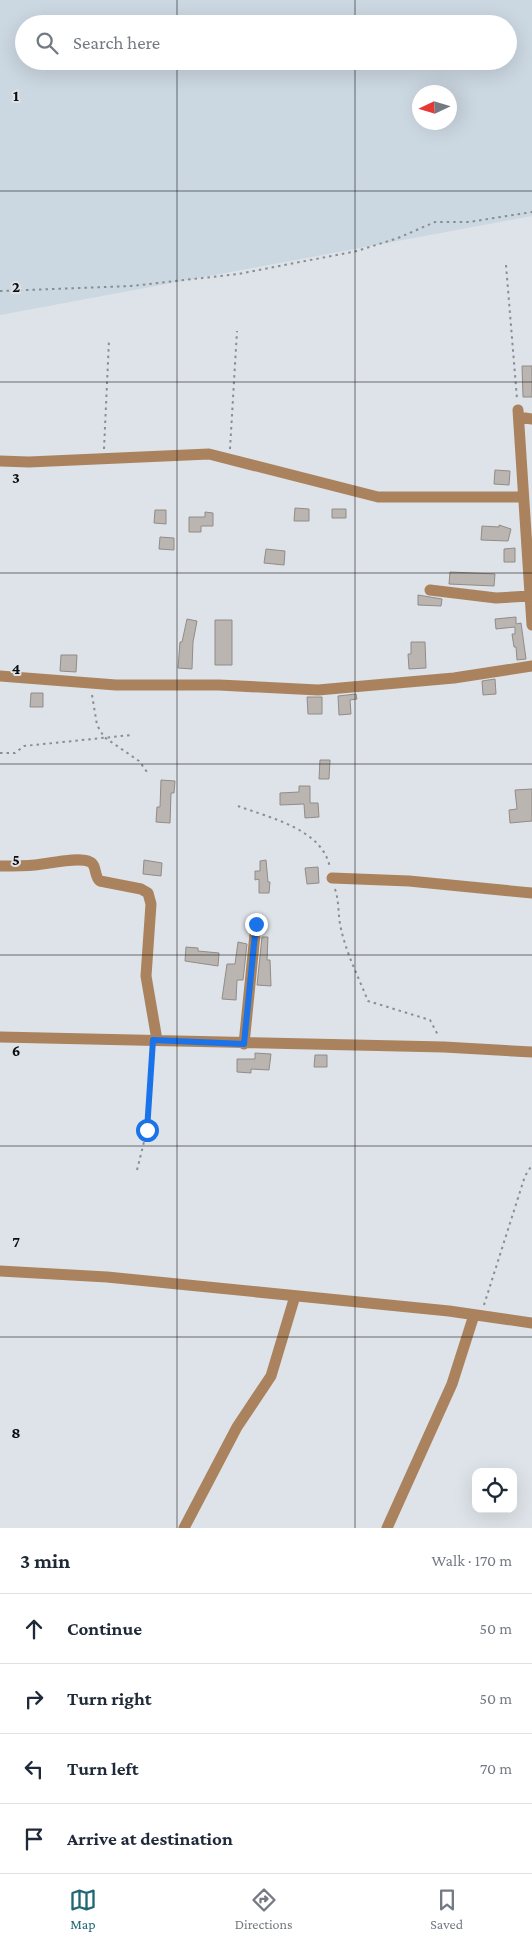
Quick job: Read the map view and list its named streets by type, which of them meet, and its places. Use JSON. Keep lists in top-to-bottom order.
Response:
{
  "north": "left",
  "page": {
    "search": "Search here",
    "heading": ["3 min", "Walk · 170 m"],
    "list": [
      ["Continue", "50 m"],
      ["Turn right", "50 m"],
      ["Turn left", "70 m"],
      "Arrive at destination"
    ],
    "nav": ["Map", "Directions", "Saved"]
  },
  "grid": {
    "rows": [
      "1",
      "2",
      "3",
      "4",
      "5",
      "6",
      "7",
      "8"
    ]
  }
}
